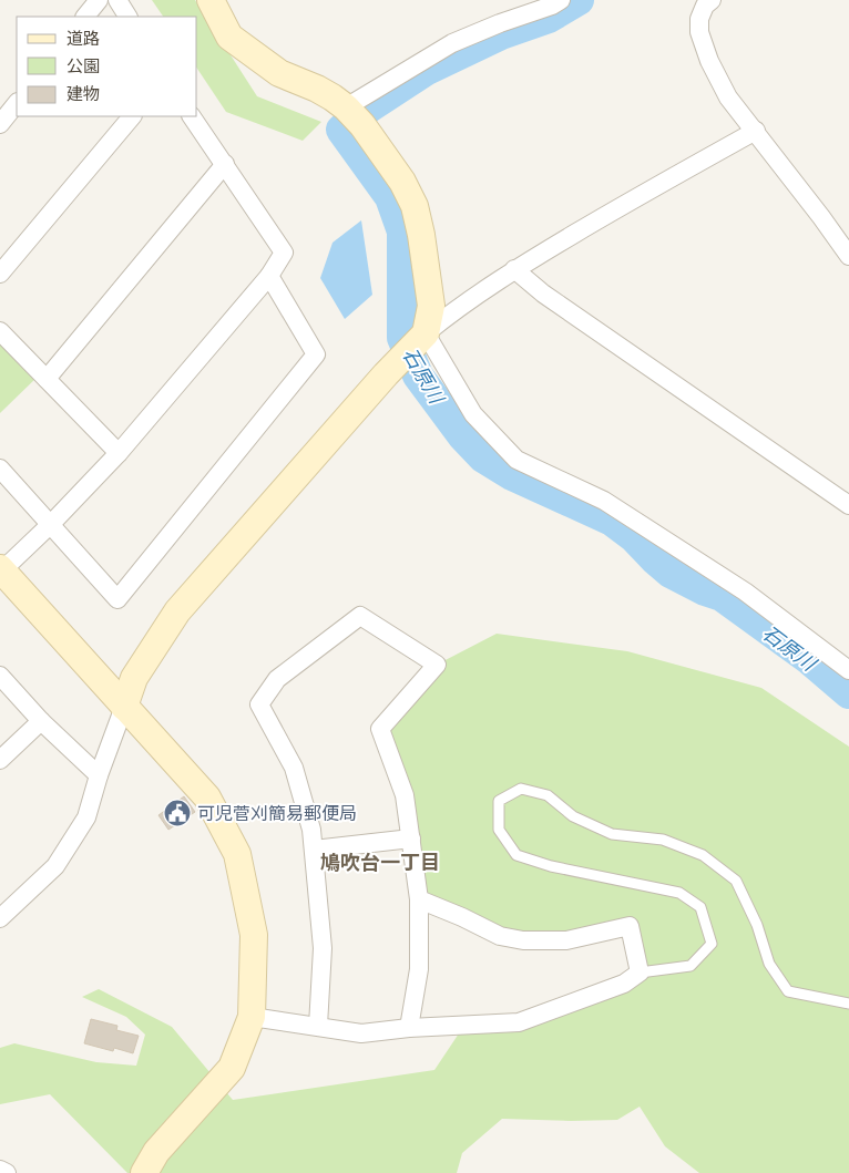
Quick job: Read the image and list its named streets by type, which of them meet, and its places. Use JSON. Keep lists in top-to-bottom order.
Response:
{
  "districts": ["鳩吹台一丁目"],
  "water": ["石原川"],
  "places": {
    "public building": ["可児菅刈簡易郵便局"]
  },
  "legend": ["道路", "公園", "建物"]
}
